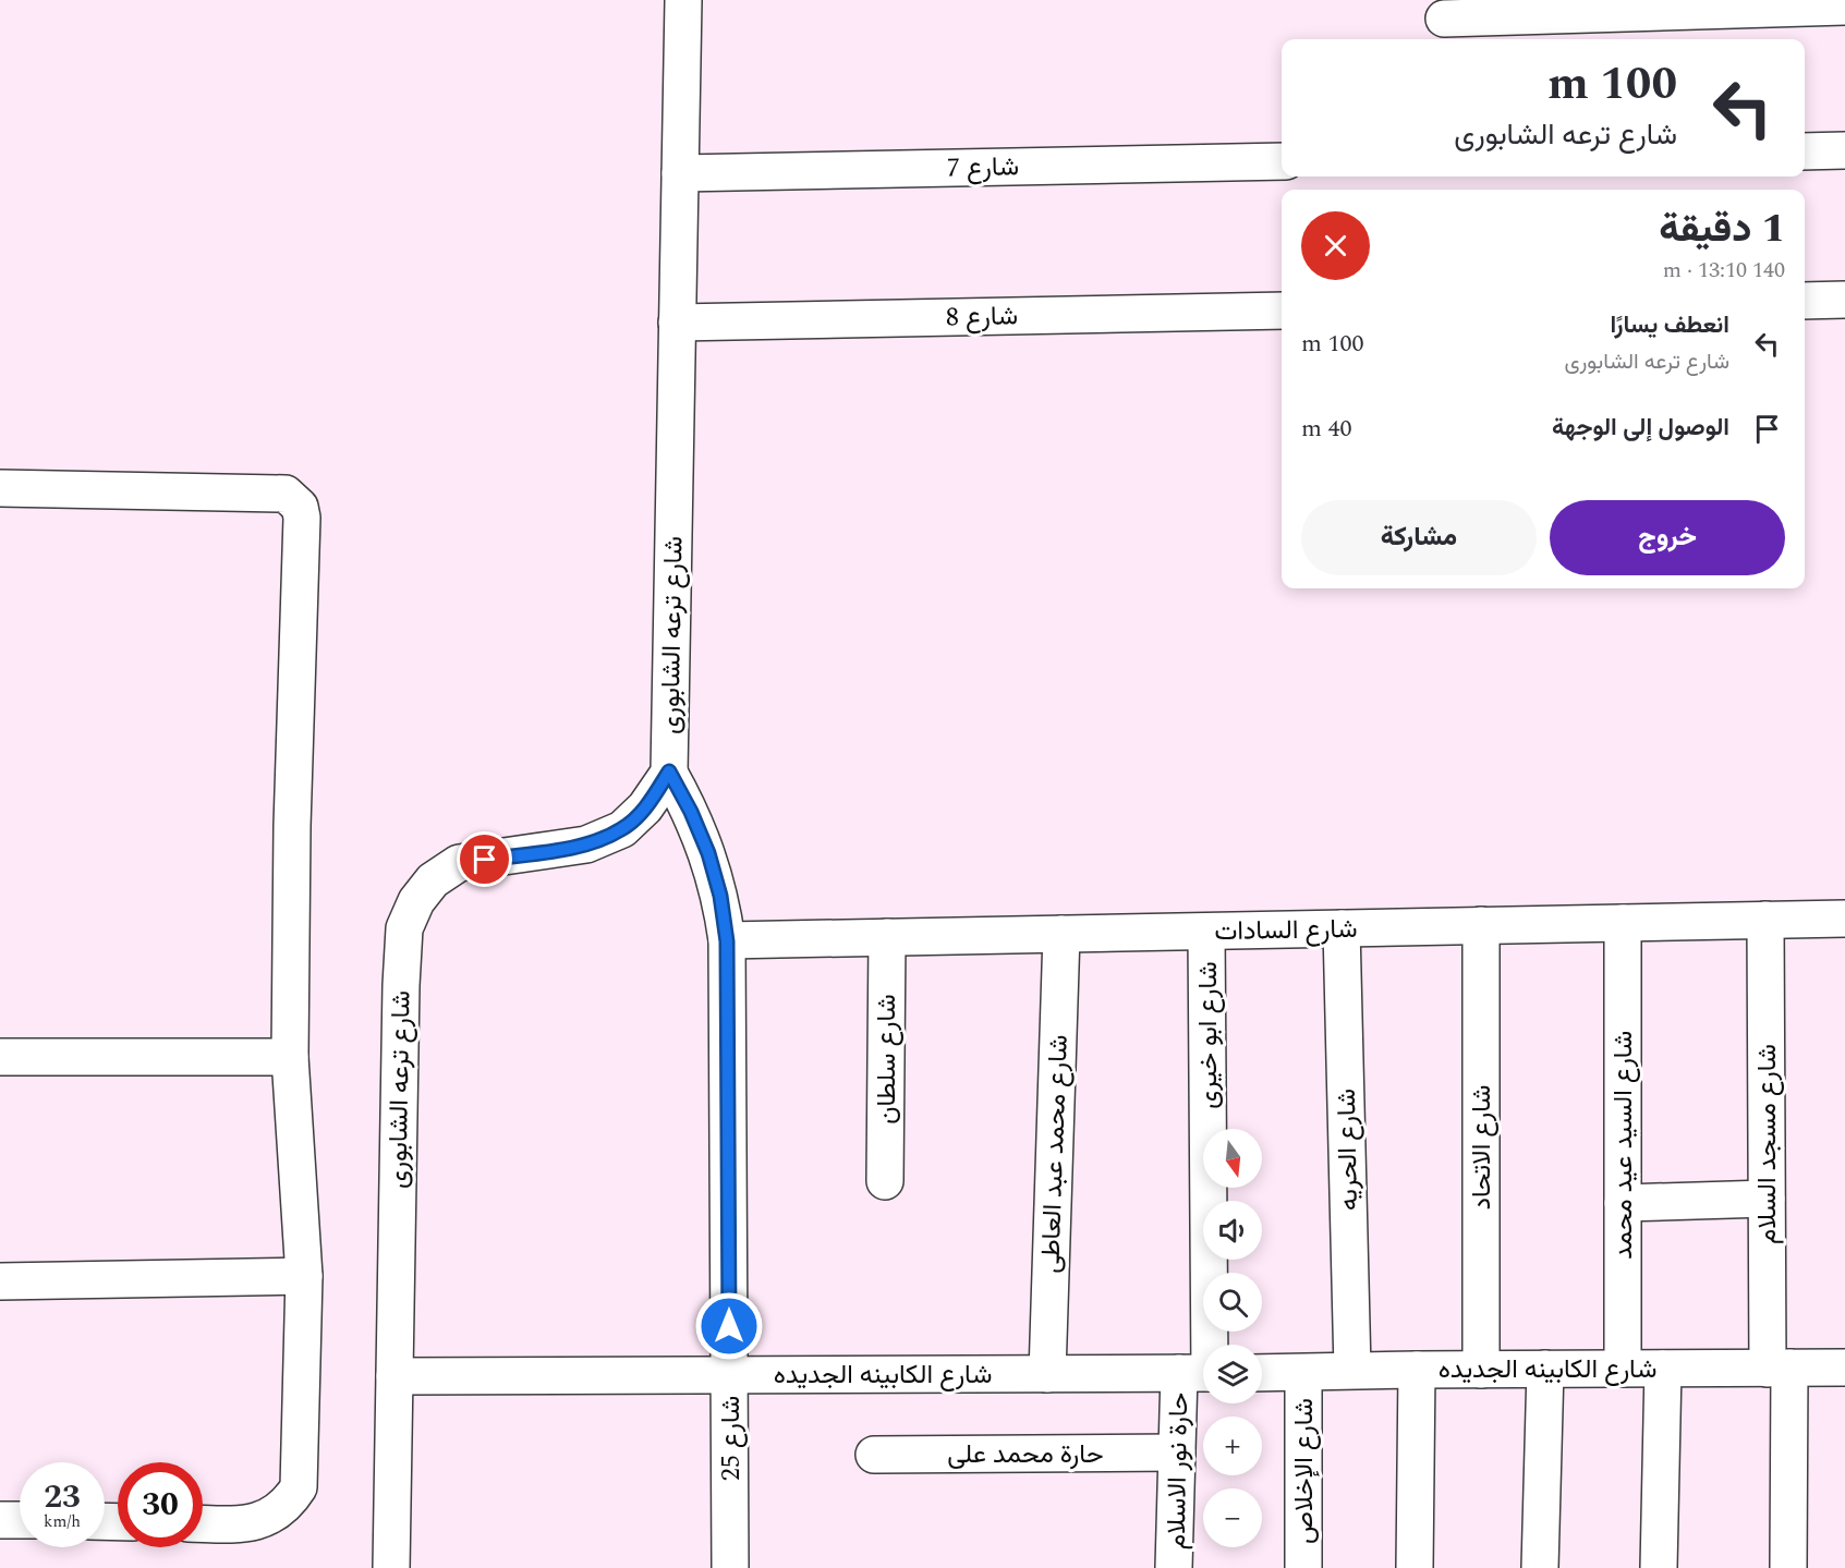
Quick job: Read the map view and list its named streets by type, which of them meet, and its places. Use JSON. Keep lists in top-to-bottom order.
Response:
{
  "streets": {
    "street": [
      "شارع 7",
      "شارع 8",
      "شارع ترعه الشابورى",
      "شارع السادات",
      "شارع ابو خيرى",
      "شارع سلطان",
      "شارع مسجد السلام",
      "شارع السيد عيد محمد",
      "شارع الاتحاد",
      "شارع الحريه",
      "شارع محمد عبد العاطى",
      "شارع الكابينه الجديده",
      "شارع 25",
      "حارة محمد على",
      "حارة نور الاسلام",
      "شارع الإخلاص"
    ]
  },
  "crossings": [
    ["شارع 7", "شارع ترعه الشابورى"],
    ["شارع 8", "شارع ترعه الشابورى"],
    ["شارع ترعه الشابورى", "شارع الكابينه الجديده"],
    ["شارع ترعه الشابورى", "شارع 25"],
    ["شارع السادات", "شارع ابو خيرى"],
    ["شارع السادات", "شارع سلطان"],
    ["شارع السادات", "شارع مسجد السلام"],
    ["شارع السادات", "شارع السيد عيد محمد"],
    ["شارع السادات", "شارع الاتحاد"],
    ["شارع السادات", "شارع الحريه"],
    ["شارع السادات", "شارع محمد عبد العاطى"],
    ["شارع السادات", "شارع 25"],
    ["شارع ابو خيرى", "شارع الكابينه الجديده"],
    ["شارع ابو خيرى", "حارة نور الاسلام"],
    ["شارع مسجد السلام", "شارع الكابينه الجديده"],
    ["شارع السيد عيد محمد", "شارع الكابينه الجديده"],
    ["شارع الاتحاد", "شارع الكابينه الجديده"],
    ["شارع الحريه", "شارع الكابينه الجديده"],
    ["شارع محمد عبد العاطى", "شارع الكابينه الجديده"],
    ["شارع الكابينه الجديده", "شارع 25"],
    ["شارع الكابينه الجديده", "حارة نور الاسلام"],
    ["شارع الكابينه الجديده", "شارع الإخلاص"],
    ["حارة محمد على", "حارة نور الاسلام"]
  ],
  "north": "bottom",
  "page": {
    "turn": ["100 m", "شارع ترعه الشابورى"],
    "heading": ["1 دقيقة", "140 m · 13:10"],
    "list": [
      {
        "name": "انعطف يسارًا",
        "note": "شارع ترعه الشابورى",
        "value": "100 m"
      },
      {
        "name": "الوصول إلى الوجهة",
        "value": "40 m"
      }
    ],
    "buttons": ["خروج", "مشاركة"],
    "map_buttons": ["+", "−"],
    "speed": "23 km/h",
    "limit": "30"
  }
}
